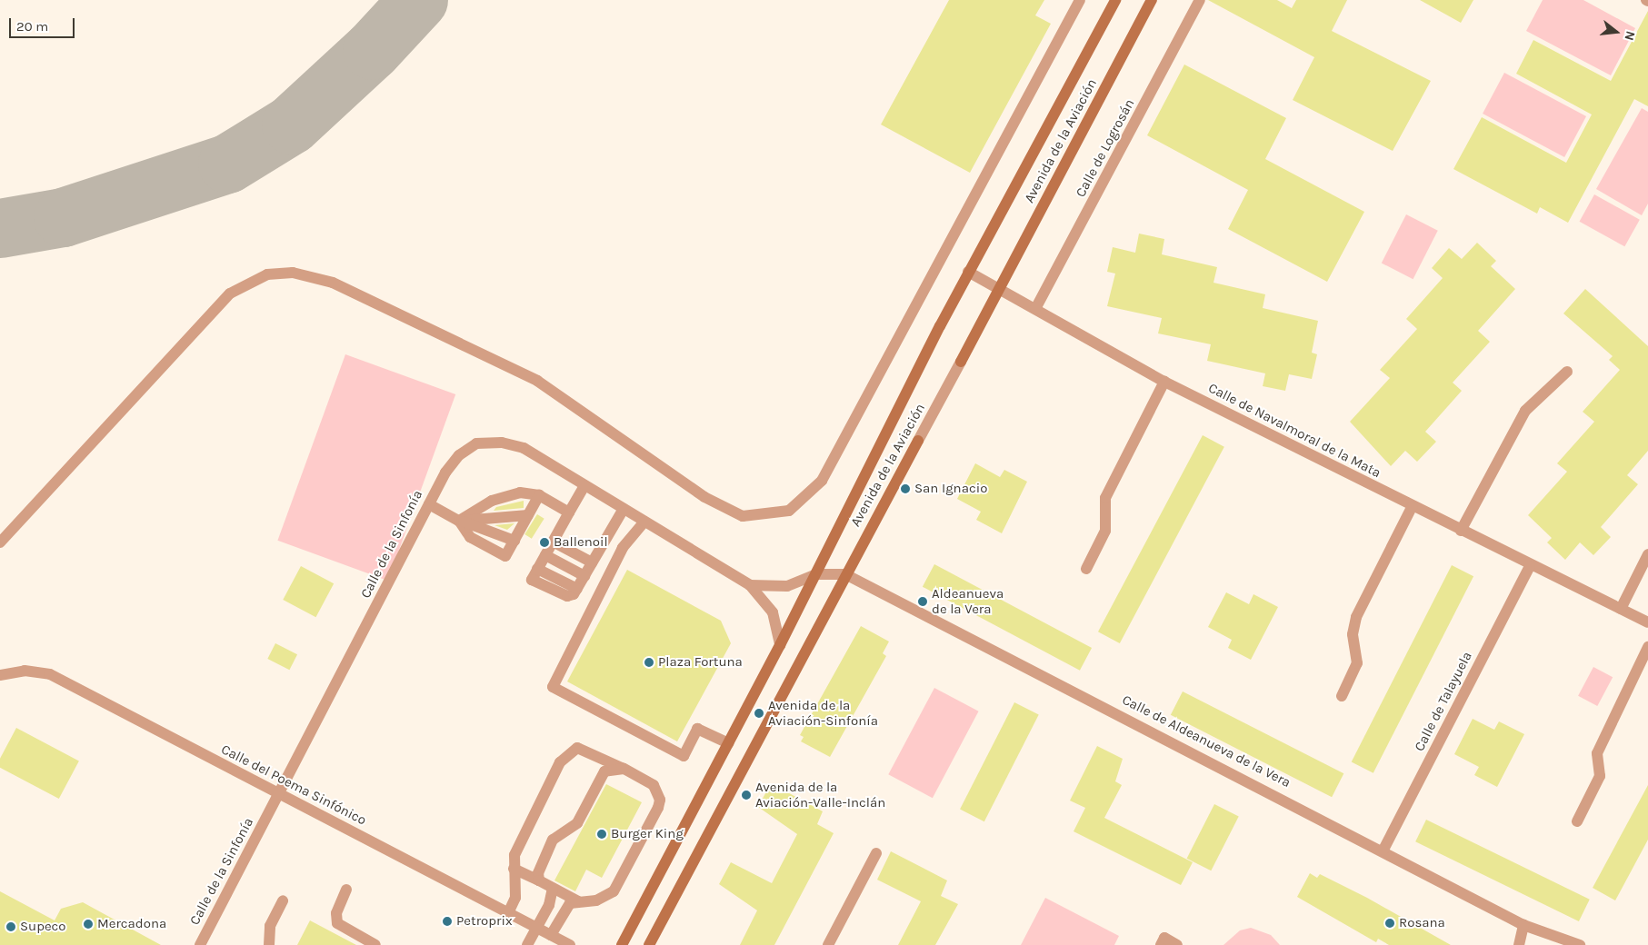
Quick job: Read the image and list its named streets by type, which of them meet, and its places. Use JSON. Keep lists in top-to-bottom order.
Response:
{
  "streets": {
    "main road": ["Avenida de la Aviación"],
    "street": [
      "Calle de Logrosán",
      "Calle de Navalmoral de la Mata",
      "Calle de la Sinfonía",
      "Calle de Talayuela",
      "Calle de Aldeanueva de la Vera",
      "Calle del Poema Sinfónico"
    ]
  },
  "crossings": [
    ["Avenida de la Aviación", "Calle de Navalmoral de la Mata"],
    ["Avenida de la Aviación", "Calle de la Sinfonía"],
    ["Avenida de la Aviación", "Calle de Aldeanueva de la Vera"],
    ["Calle de Logrosán", "Calle de Navalmoral de la Mata"],
    ["Calle de Navalmoral de la Mata", "Calle de Talayuela"],
    ["Calle de la Sinfonía", "Calle de Aldeanueva de la Vera"],
    ["Calle de la Sinfonía", "Calle del Poema Sinfónico"],
    ["Calle de Talayuela", "Calle de Aldeanueva de la Vera"]
  ],
  "places": [
    "San Ignacio",
    "Ballenoil",
    "Aldeanueva de la Vera",
    "Plaza Fortuna",
    "Avenida de la Aviación-Sinfonía",
    "Avenida de la Aviación-Valle-Inclán",
    "Burger King",
    "Petroprix",
    "Rosana",
    "Mercadona",
    "Supeco"
  ],
  "scale_bar": "20 m",
  "north": "right"
}
